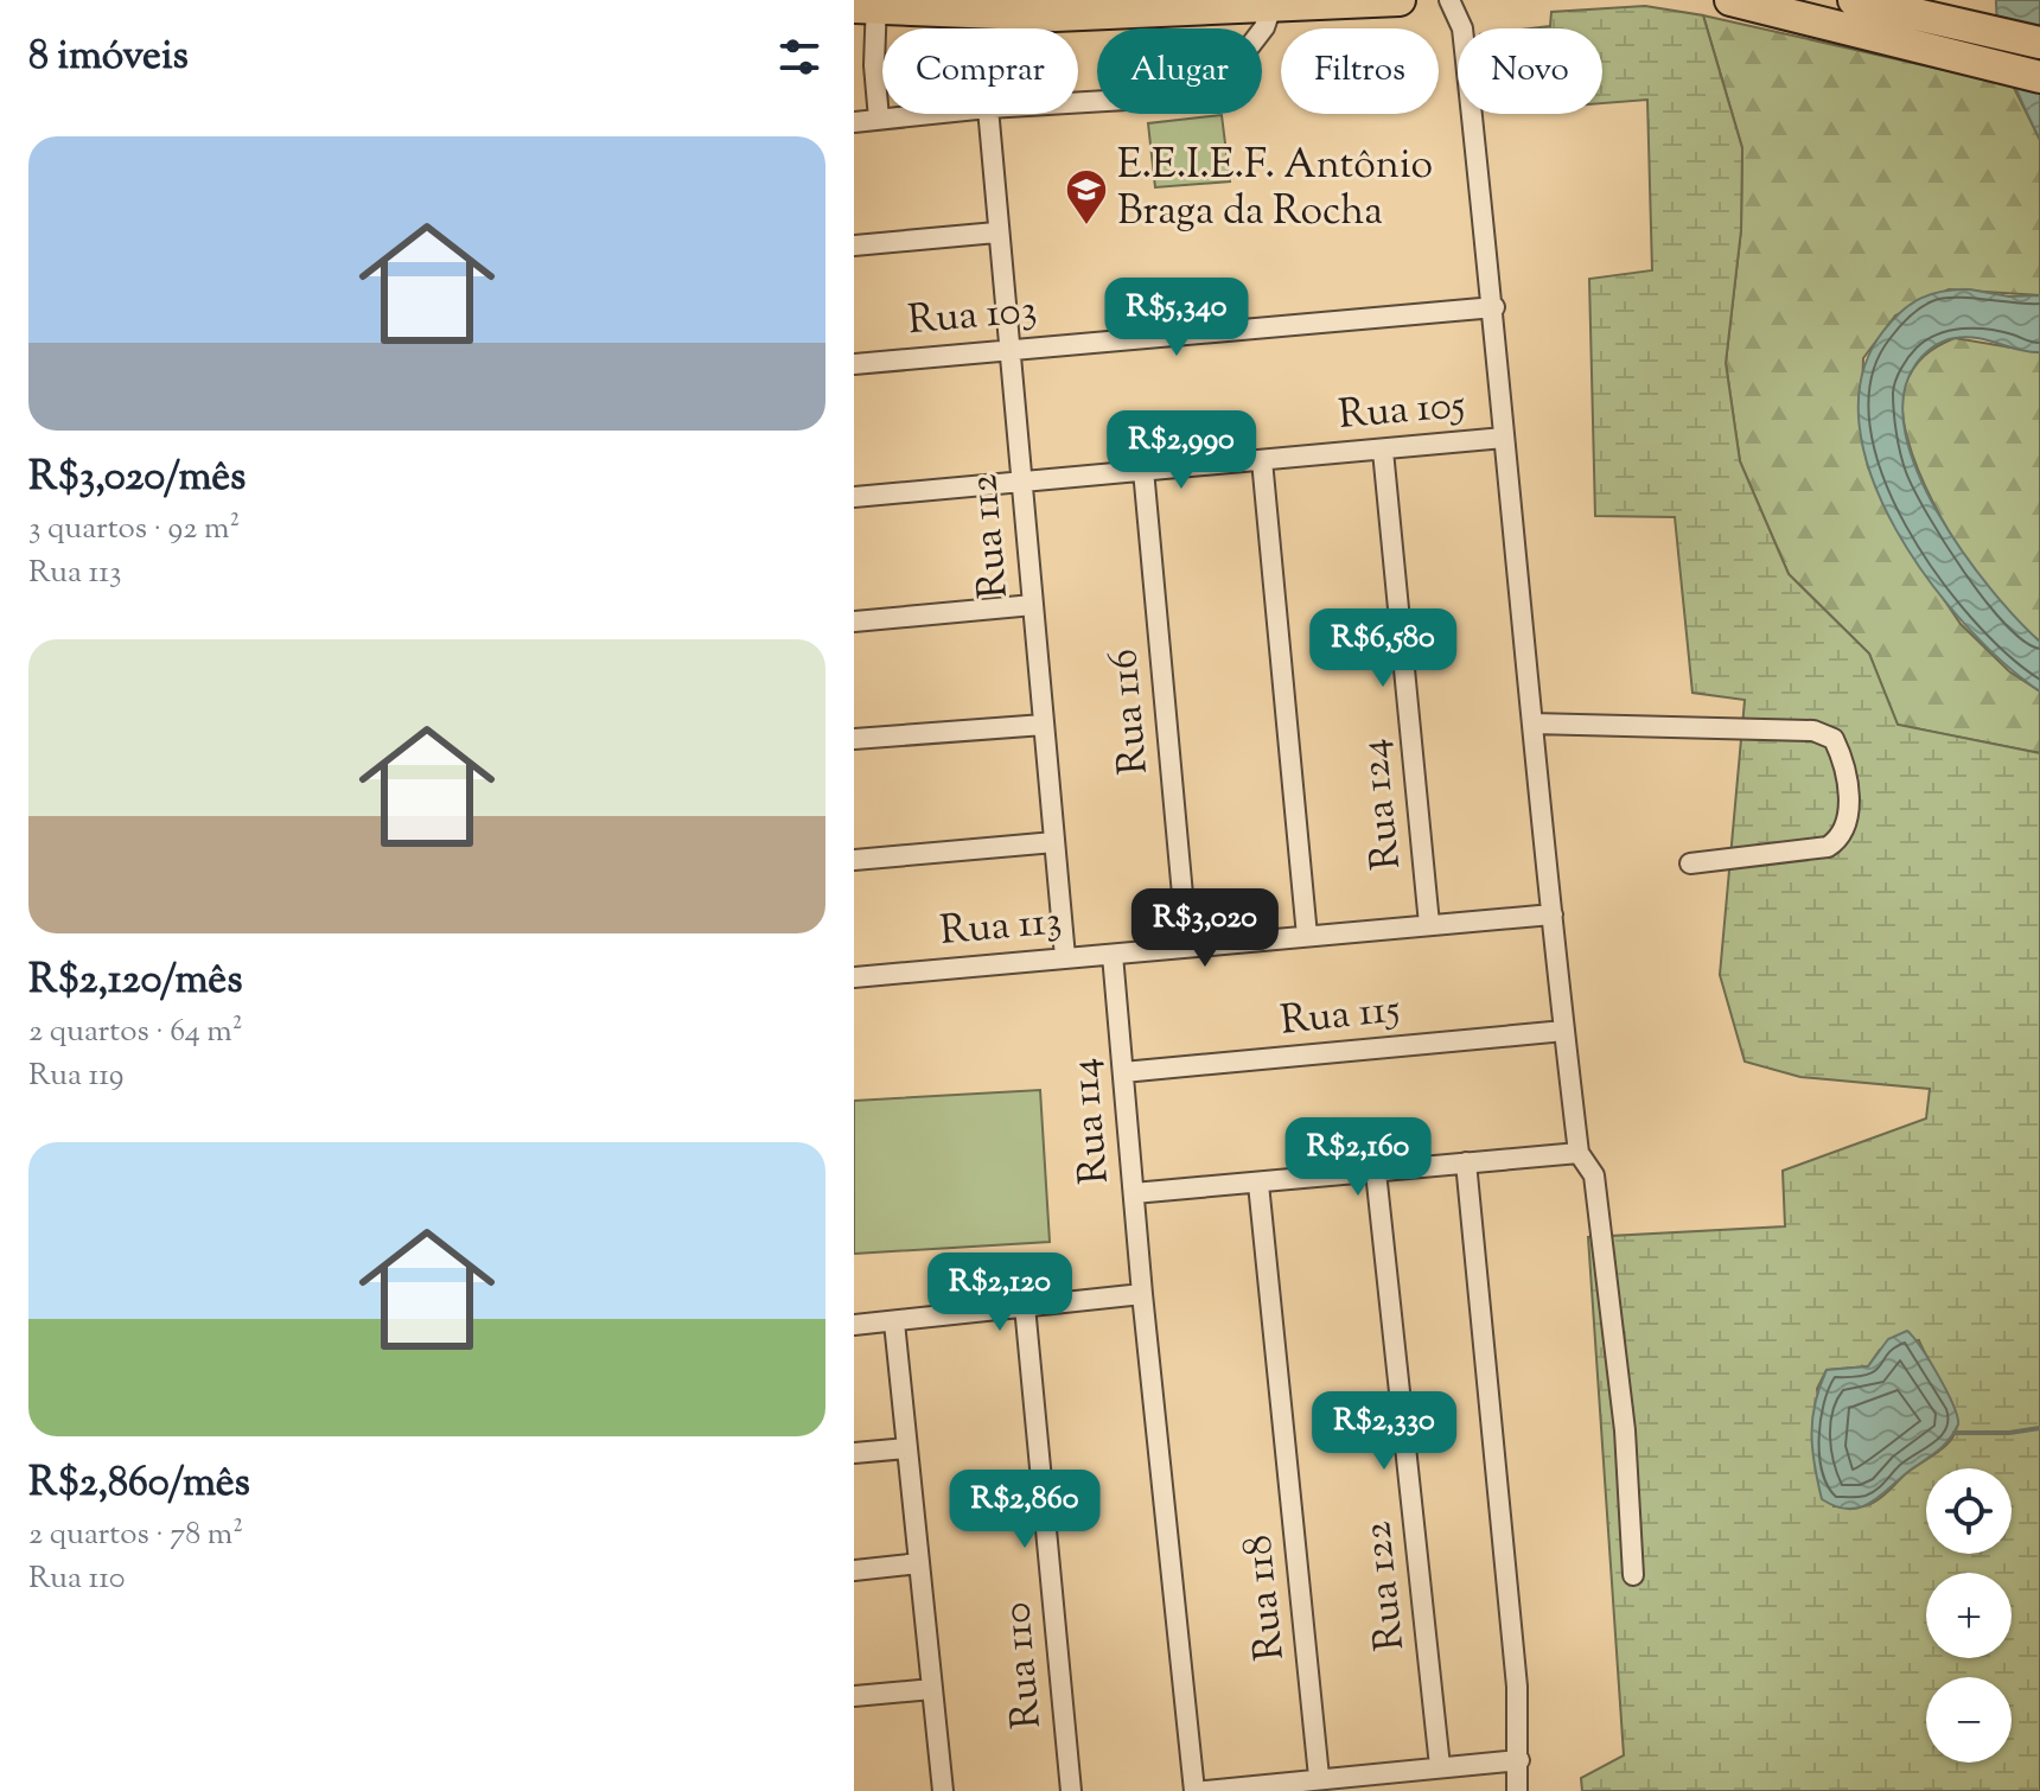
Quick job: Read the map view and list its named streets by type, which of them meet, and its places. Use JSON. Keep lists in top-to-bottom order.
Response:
{
  "streets": {
    "street": [
      "Rua 103",
      "Rua 105",
      "Rua 112",
      "Rua 116",
      "Rua 124",
      "Rua 113",
      "Rua 115",
      "Rua 114",
      "Rua 122",
      "Rua 118",
      "Rua 110"
    ]
  },
  "crossings": [
    ["Rua 103", "Rua 112"],
    ["Rua 105", "Rua 112"],
    ["Rua 105", "Rua 116"],
    ["Rua 105", "Rua 124"],
    ["Rua 112", "Rua 113"],
    ["Rua 116", "Rua 113"],
    ["Rua 124", "Rua 113"],
    ["Rua 113", "Rua 114"],
    ["Rua 115", "Rua 114"]
  ],
  "places": {
    "school or university": ["E.E.I.E.F. Antônio Braga da Rocha"]
  },
  "page": {
    "heading": "8 imóveis",
    "chip": [
      "Comprar",
      "Alugar",
      "Filtros",
      "Novo"
    ],
    "list": [
      {
        "name": "R$3,020/mês",
        "note": "3 quartos · 92 m² · Rua 113"
      },
      {
        "name": "R$2,120/mês",
        "note": "2 quartos · 64 m² · Rua 119"
      },
      {
        "name": "R$2,860/mês",
        "note": "2 quartos · 78 m² · Rua 110"
      }
    ],
    "price": [
      "R$5,340",
      "R$2,990",
      "R$6,580",
      "R$3,020",
      "R$2,160",
      "R$2,120",
      "R$2,330",
      "R$2,860"
    ],
    "map_buttons": ["+", "−"]
  }
}
